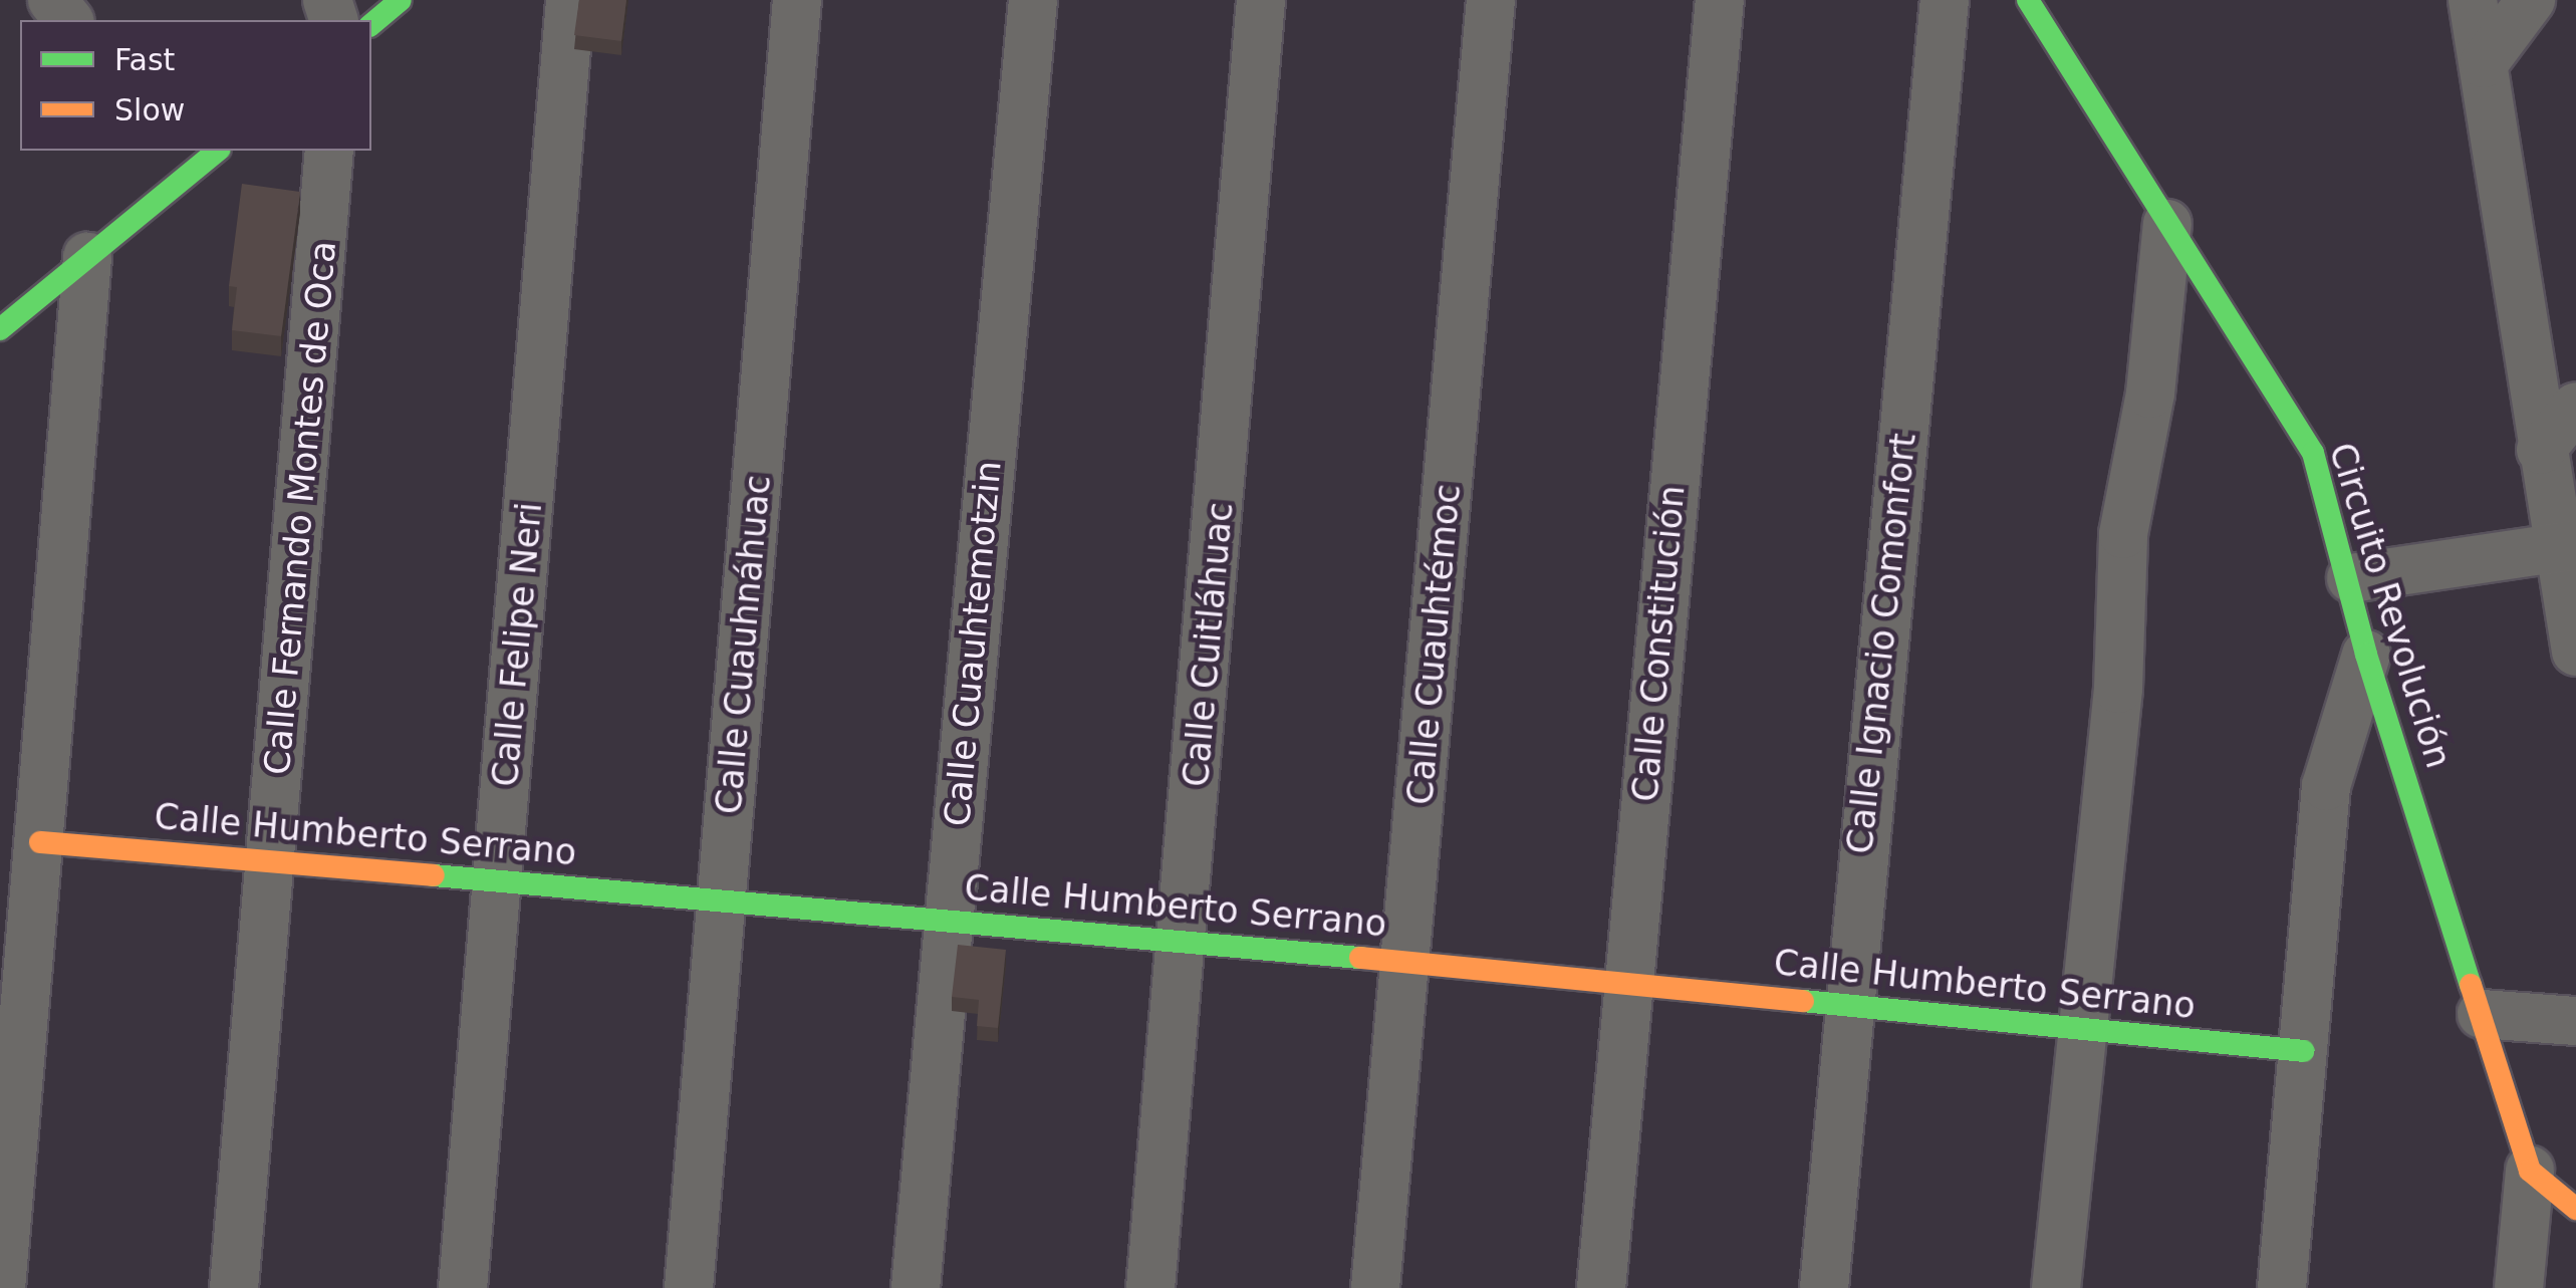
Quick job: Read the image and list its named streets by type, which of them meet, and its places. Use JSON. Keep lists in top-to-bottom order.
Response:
{
  "streets": {
    "street": [
      "Calle Fernando Montes de Oca",
      "Circuito Revolución",
      "Calle Cuauhtemotzin",
      "Calle Constitución",
      "Calle Ignacio Comonfort",
      "Calle Felipe Neri",
      "Calle Cuauhnáhuac",
      "Calle Cuitláhuac",
      "Calle Cuauhtémoc",
      "Calle Humberto Serrano"
    ]
  },
  "crossings": [
    ["Calle Fernando Montes de Oca", "Calle Humberto Serrano"],
    ["Calle Cuauhtemotzin", "Calle Humberto Serrano"],
    ["Calle Constitución", "Calle Humberto Serrano"],
    ["Calle Ignacio Comonfort", "Calle Humberto Serrano"],
    ["Calle Felipe Neri", "Calle Humberto Serrano"],
    ["Calle Cuauhnáhuac", "Calle Humberto Serrano"],
    ["Calle Cuitláhuac", "Calle Humberto Serrano"],
    ["Calle Cuauhtémoc", "Calle Humberto Serrano"]
  ],
  "legend": ["Fast", "Slow"]
}
